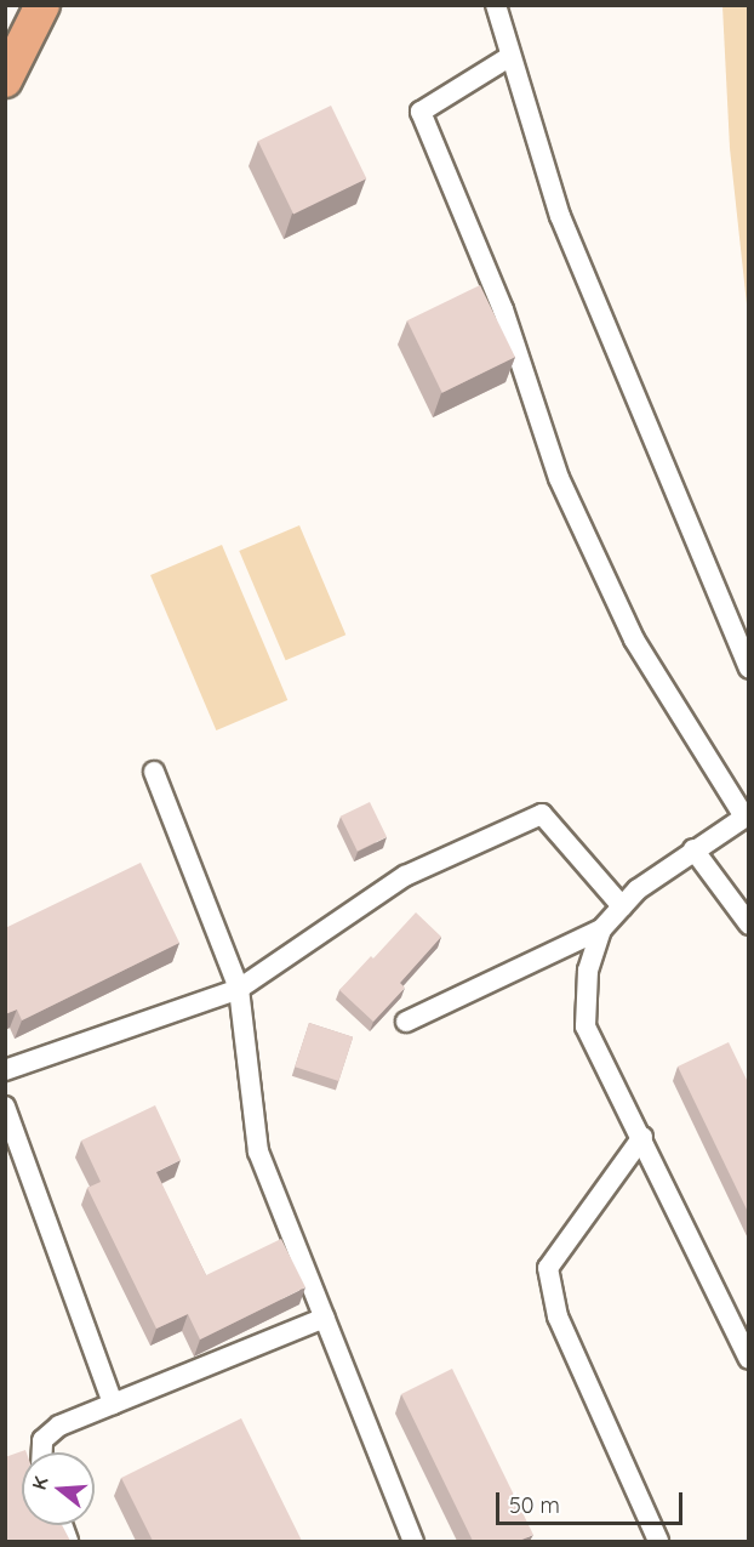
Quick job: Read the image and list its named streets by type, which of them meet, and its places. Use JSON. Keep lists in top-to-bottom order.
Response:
{
  "scale_bar": "50 m",
  "north": "left"
}
